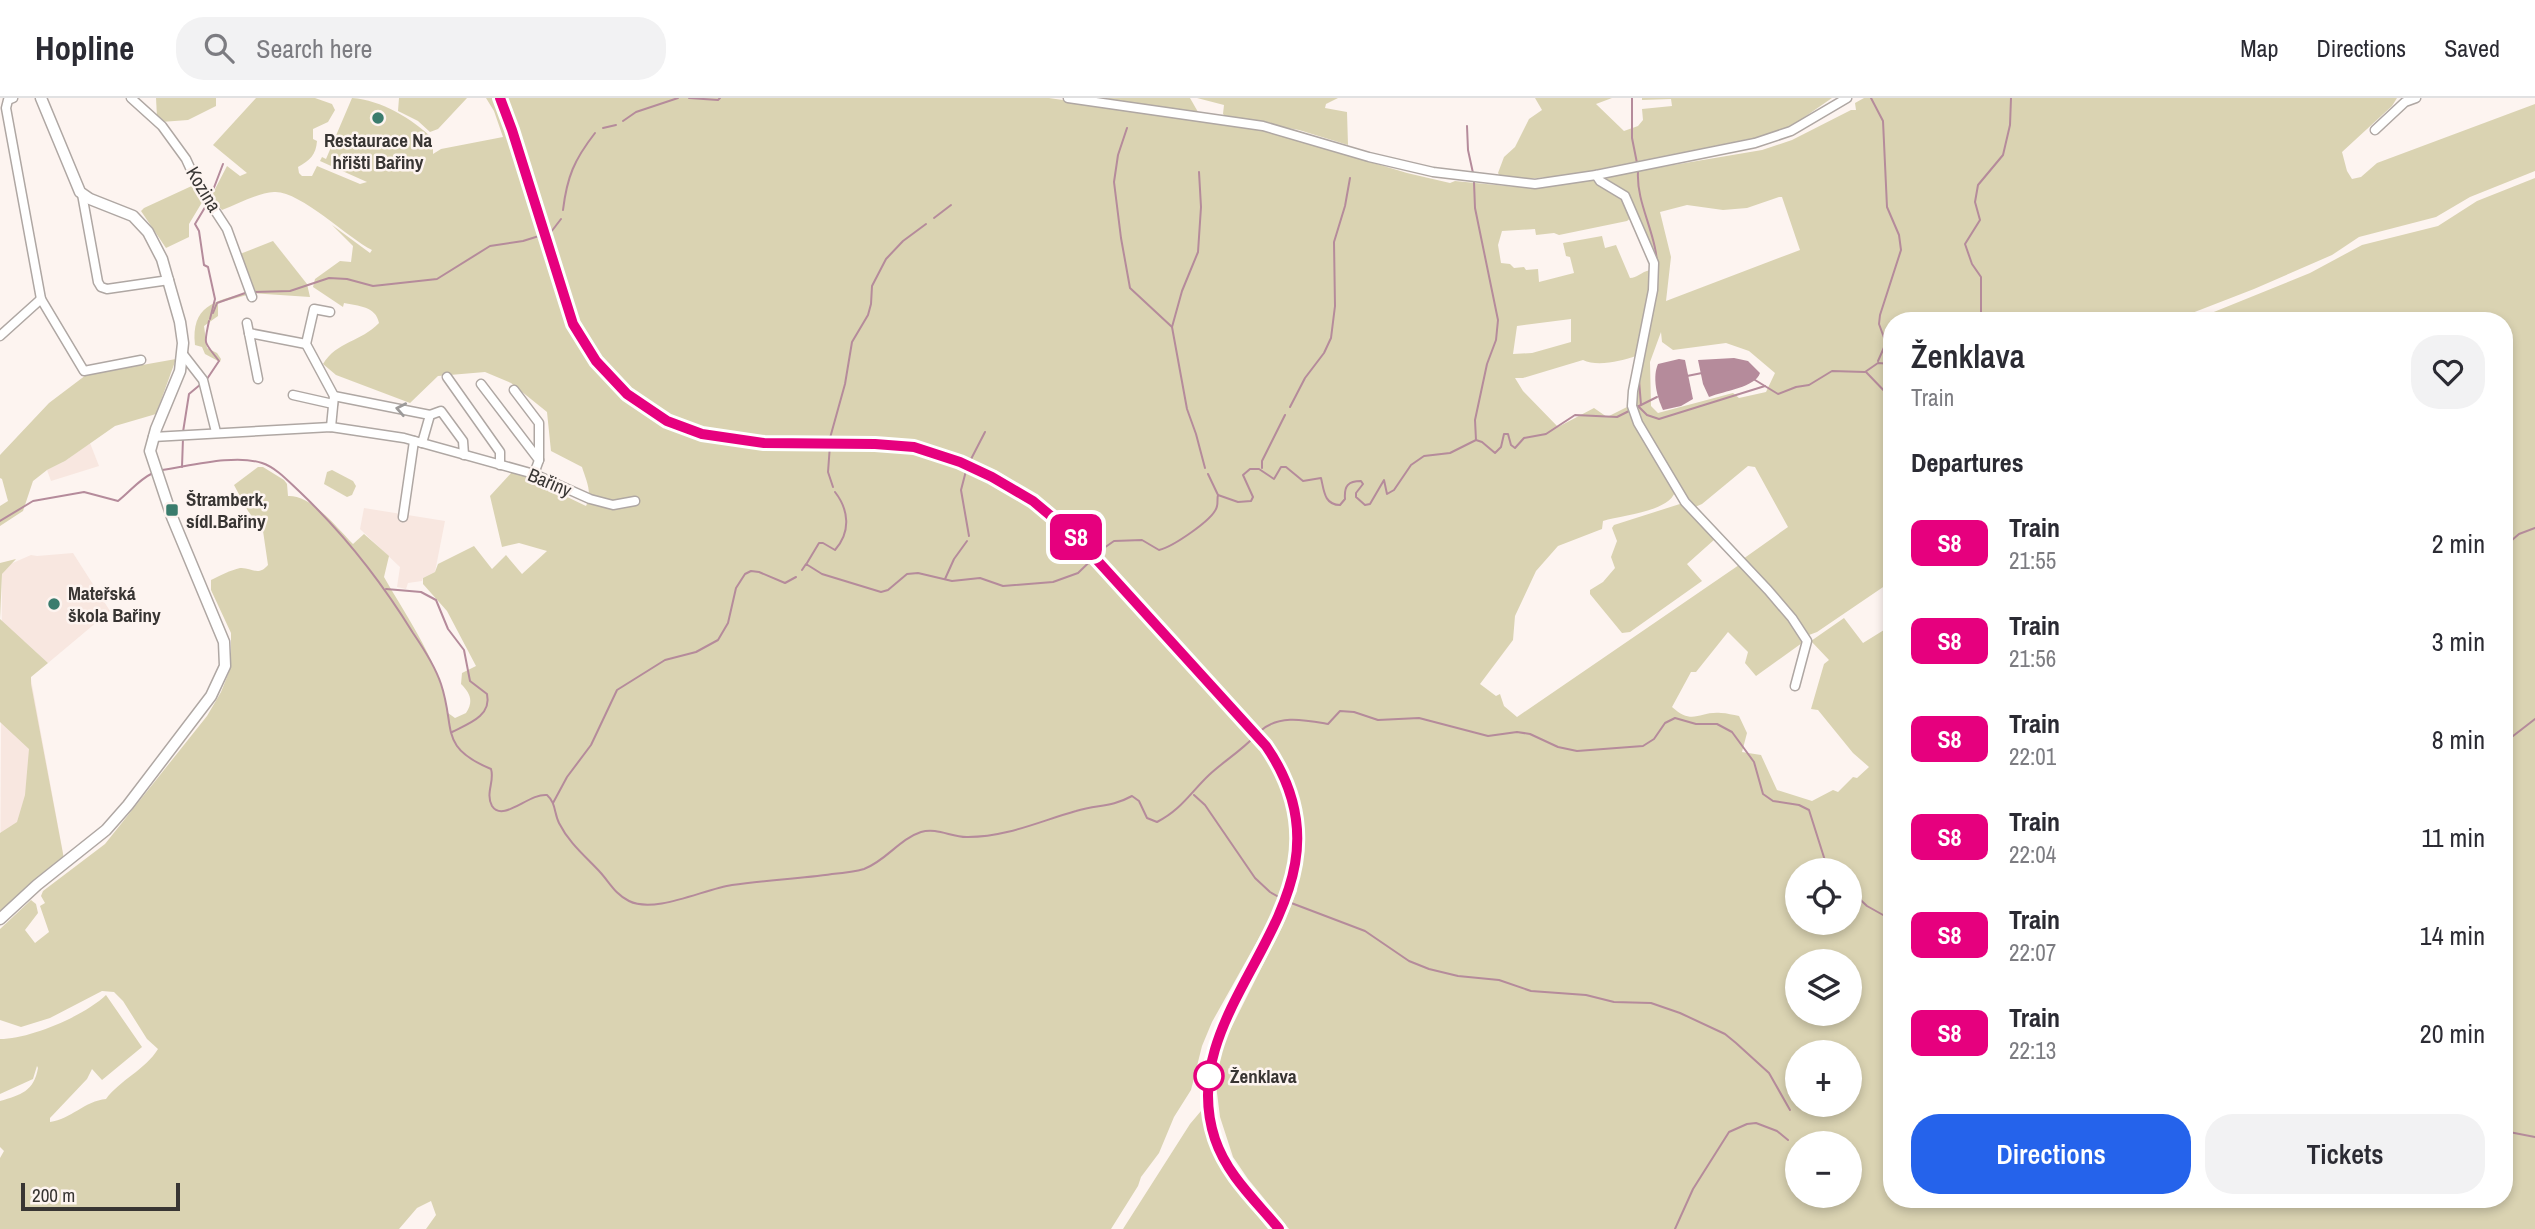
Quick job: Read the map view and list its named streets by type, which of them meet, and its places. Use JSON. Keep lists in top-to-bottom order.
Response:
{
  "streets": {
    "street": ["Kozina", "Bařiny"]
  },
  "places": {
    "other": ["Restaurace Na hřišti Bařiny", "Mateřská škola Bařiny", "Ženklava"],
    "transit": ["Štramberk, sídl.Bařiny"]
  },
  "scale_bar": "200 m",
  "page": {
    "header": "Hopline",
    "search": "Search here",
    "nav": ["Map", "Directions", "Saved"],
    "on_map": "S8",
    "heading": [
      ["Ženklava", "Train"],
      "Departures"
    ],
    "list": [
      {
        "mark": "S8",
        "name": "Train",
        "note": "21:55",
        "value": "2 min"
      },
      {
        "mark": "S8",
        "name": "Train",
        "note": "21:56",
        "value": "3 min"
      },
      {
        "mark": "S8",
        "name": "Train",
        "note": "22:01",
        "value": "8 min"
      },
      {
        "mark": "S8",
        "name": "Train",
        "note": "22:04",
        "value": "11 min"
      },
      {
        "mark": "S8",
        "name": "Train",
        "note": "22:07",
        "value": "14 min"
      },
      {
        "mark": "S8",
        "name": "Train",
        "note": "22:13",
        "value": "20 min"
      }
    ],
    "map_buttons": ["+", "−"],
    "buttons": ["Directions", "Tickets"],
    "scale": "200 m"
  }
}
